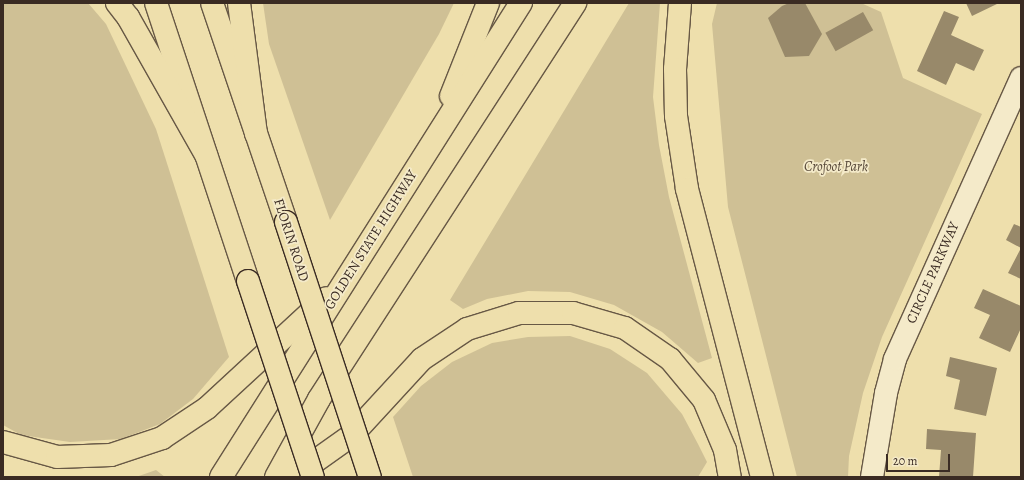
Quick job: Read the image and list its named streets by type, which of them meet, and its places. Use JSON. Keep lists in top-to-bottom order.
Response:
{
  "streets": {
    "main road": ["FLORIN ROAD", "GOLDEN STATE HIGHWAY"],
    "street": ["CIRCLE PARKWAY"]
  },
  "parks": ["Crofoot Park"],
  "scale_bar": "20 m"
}
